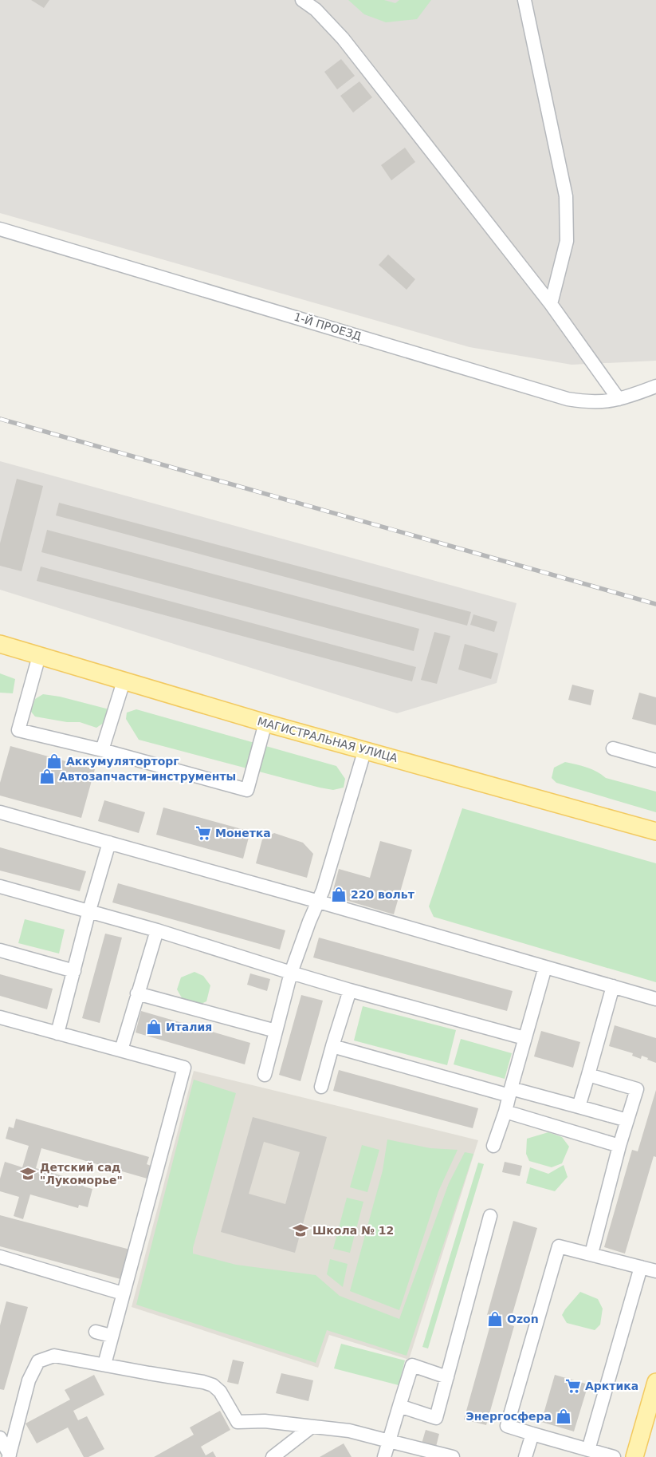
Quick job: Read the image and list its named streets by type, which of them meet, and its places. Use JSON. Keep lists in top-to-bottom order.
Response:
{
  "streets": {
    "main road": ["МАГИСТРАЛЬНАЯ УЛИЦА"],
    "street": ["1-Й ПРОЕЗД"]
  },
  "places": {
    "shop": [
      "Аккумуляторторг",
      "Автозапчасти-инструменты",
      "220 вольт",
      "Италия",
      "Ozon",
      "Энергосфера"
    ],
    "supermarket": ["Монетка", "Арктика"],
    "school or university": ["Детский сад \"Лукоморье\"", "Школа № 12"]
  }
}
